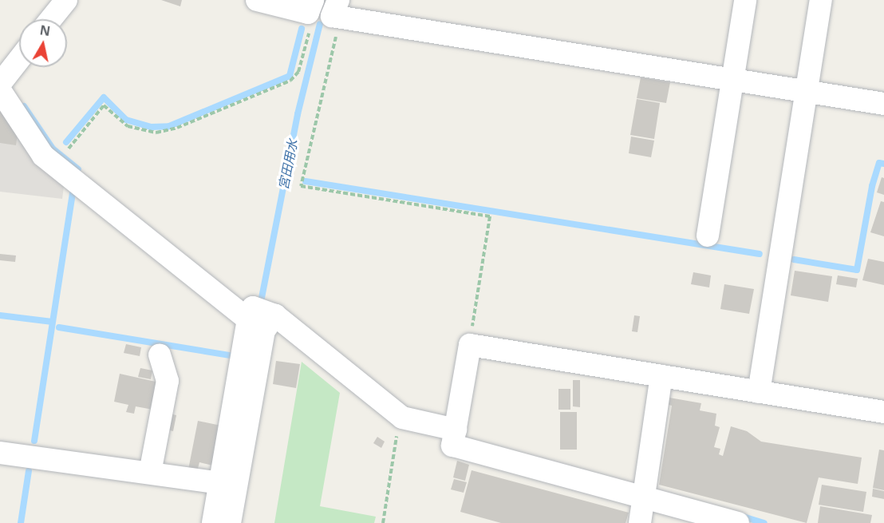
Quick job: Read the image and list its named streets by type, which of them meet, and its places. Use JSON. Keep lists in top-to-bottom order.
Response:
{
  "water": ["宮田用水"],
  "north": "top"
}
